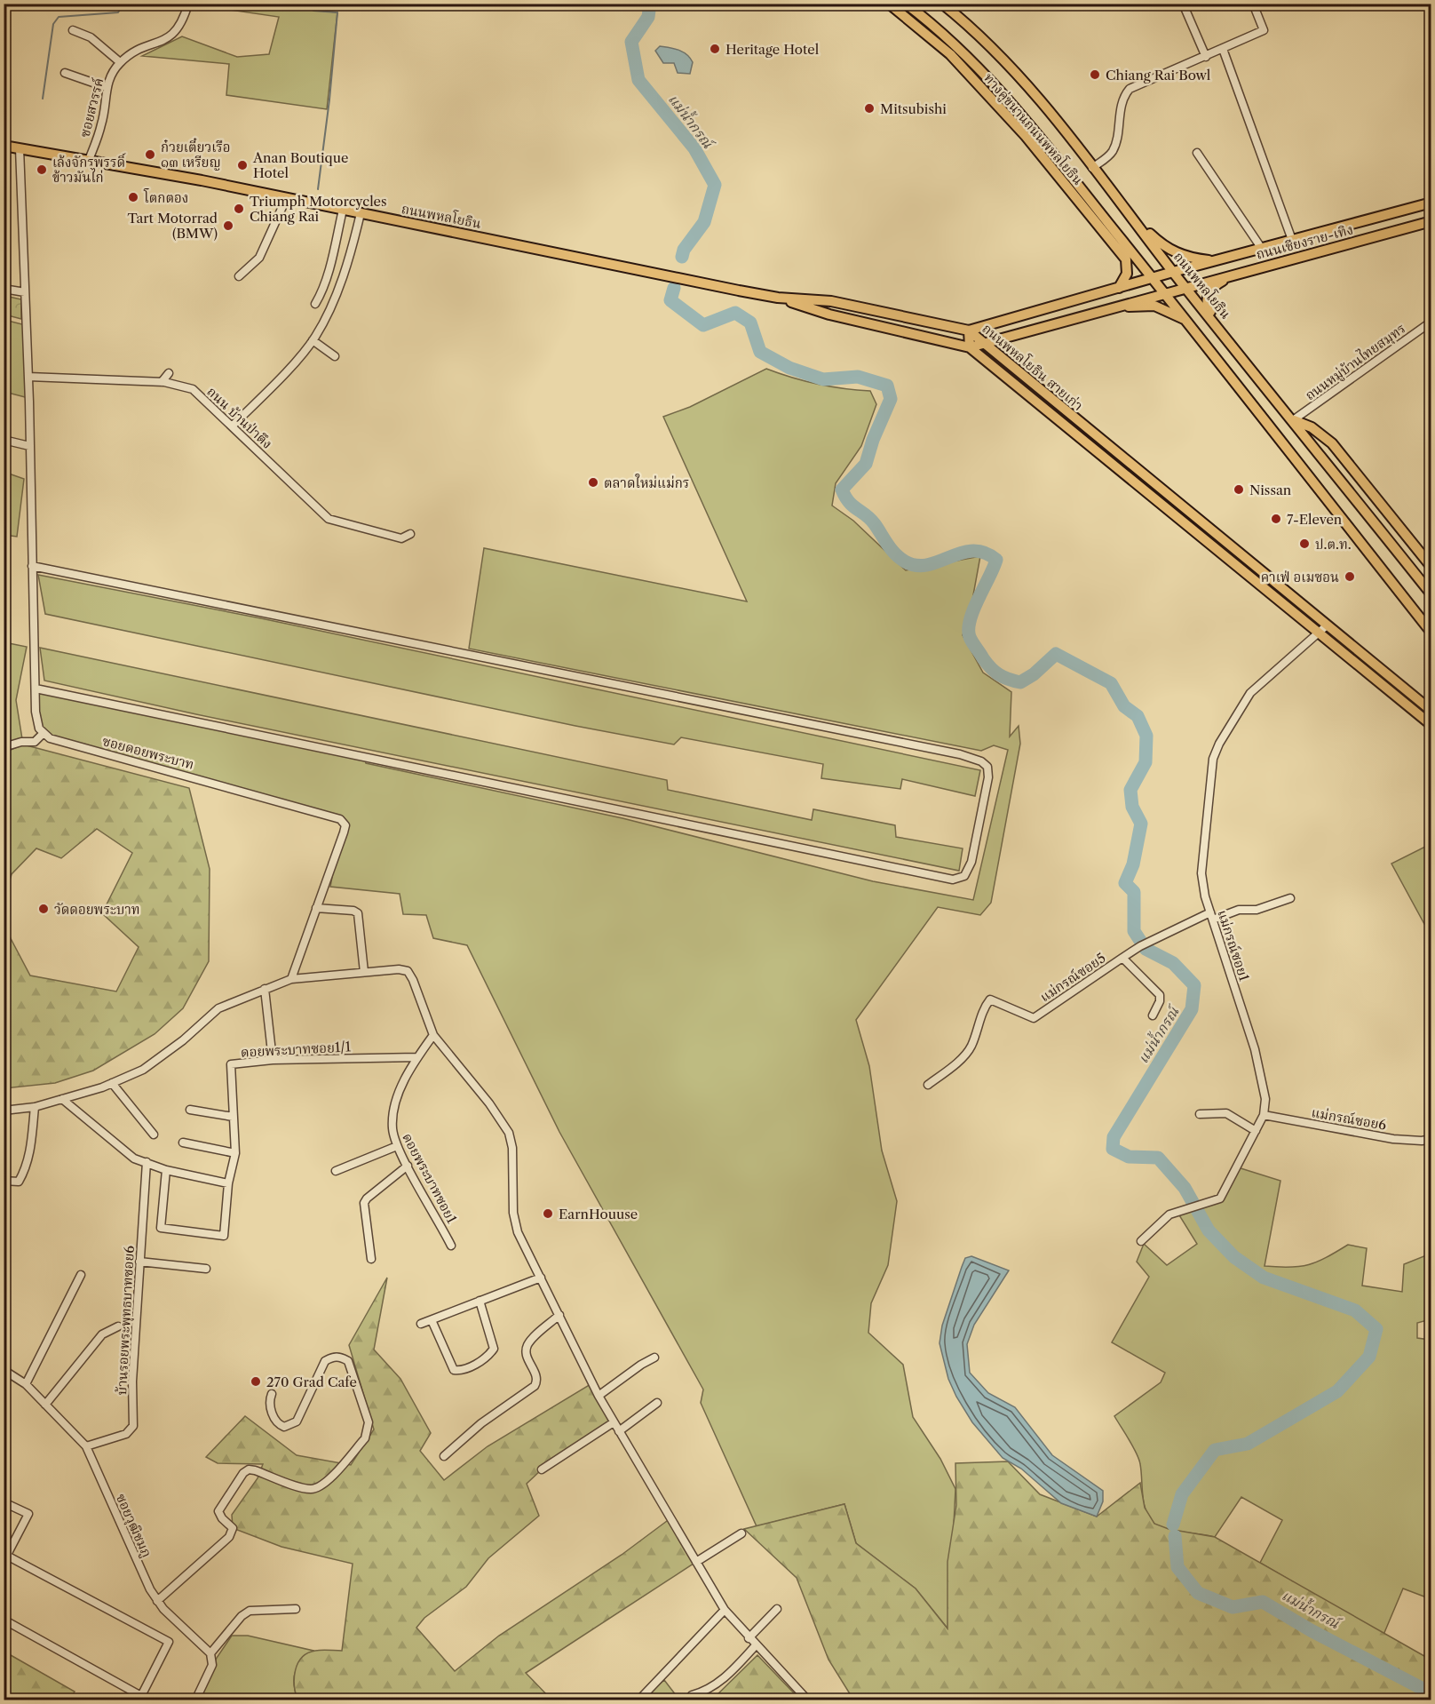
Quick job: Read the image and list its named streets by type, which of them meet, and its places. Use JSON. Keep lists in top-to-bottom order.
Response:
{
  "streets": {
    "main road": [
      "ทางคู่ขนานถนนพหลโยธิน",
      "ถนนพหลโยธิน",
      "ถนนเชียงราย-เทิง",
      "ถนนพหลโยธิน สายเก่า"
    ],
    "street": [
      "ซอยสวรรค์",
      "ถนนหมู่บ้านไทยสมุทร",
      "ถนน บ้านป่าตึง",
      "ซอยดอยพระบาท",
      "แม่กรณ์ซอย1",
      "แม่กรณ์ซอย5",
      "ดอยพระบาทซอย1/1",
      "แม่กรณ์ซอย6",
      "ดอยพระบาทซอย1",
      "บ้านรอยพระพุทธบาทซอย6",
      "ซอยวุฒิชมภู"
    ]
  },
  "crossings": [
    ["ซอยสวรรค์", "ถนนพหลโยธิน"],
    ["ทางคู่ขนานถนนพหลโยธิน", "ถนนพหลโยธิน"],
    ["ถนนพหลโยธิน", "ถนนเชียงราย-เทิง"],
    ["ถนนพหลโยธิน", "ถนนหมู่บ้านไทยสมุทร"],
    ["ถนนพหลโยธิน", "ถนนพหลโยธิน สายเก่า"],
    ["ถนนพหลโยธิน สายเก่า", "แม่กรณ์ซอย1"],
    ["แม่กรณ์ซอย1", "แม่กรณ์ซอย6"],
    ["ดอยพระบาทซอย1/1", "ดอยพระบาทซอย1"],
    ["บ้านรอยพระพุทธบาทซอย6", "ซอยวุฒิชมภู"]
  ],
  "water": ["แม่น้ำกรณ์"],
  "places": [
    "Heritage Hotel",
    "Chiang Rai Bowl",
    "Mitsubishi",
    "ก๋วยเตี๋ยวเรือ ๑๓ เหรียญ",
    "Anan Boutique Hotel",
    "เล้งจักรพรรดิ์ ข้าวมันไก่",
    "โตกตอง",
    "Triumph Motorcycles Chiang Rai",
    "Tart Motorrad (BMW)",
    "ตลาดใหม่แม่กร",
    "Nissan",
    "7-Eleven",
    "ป.ต.ท.",
    "คาเฟ่ อเมซอน",
    "วัดดอยพระบาท",
    "EarnHouuse",
    "270 Grad Cafe"
  ]
}
